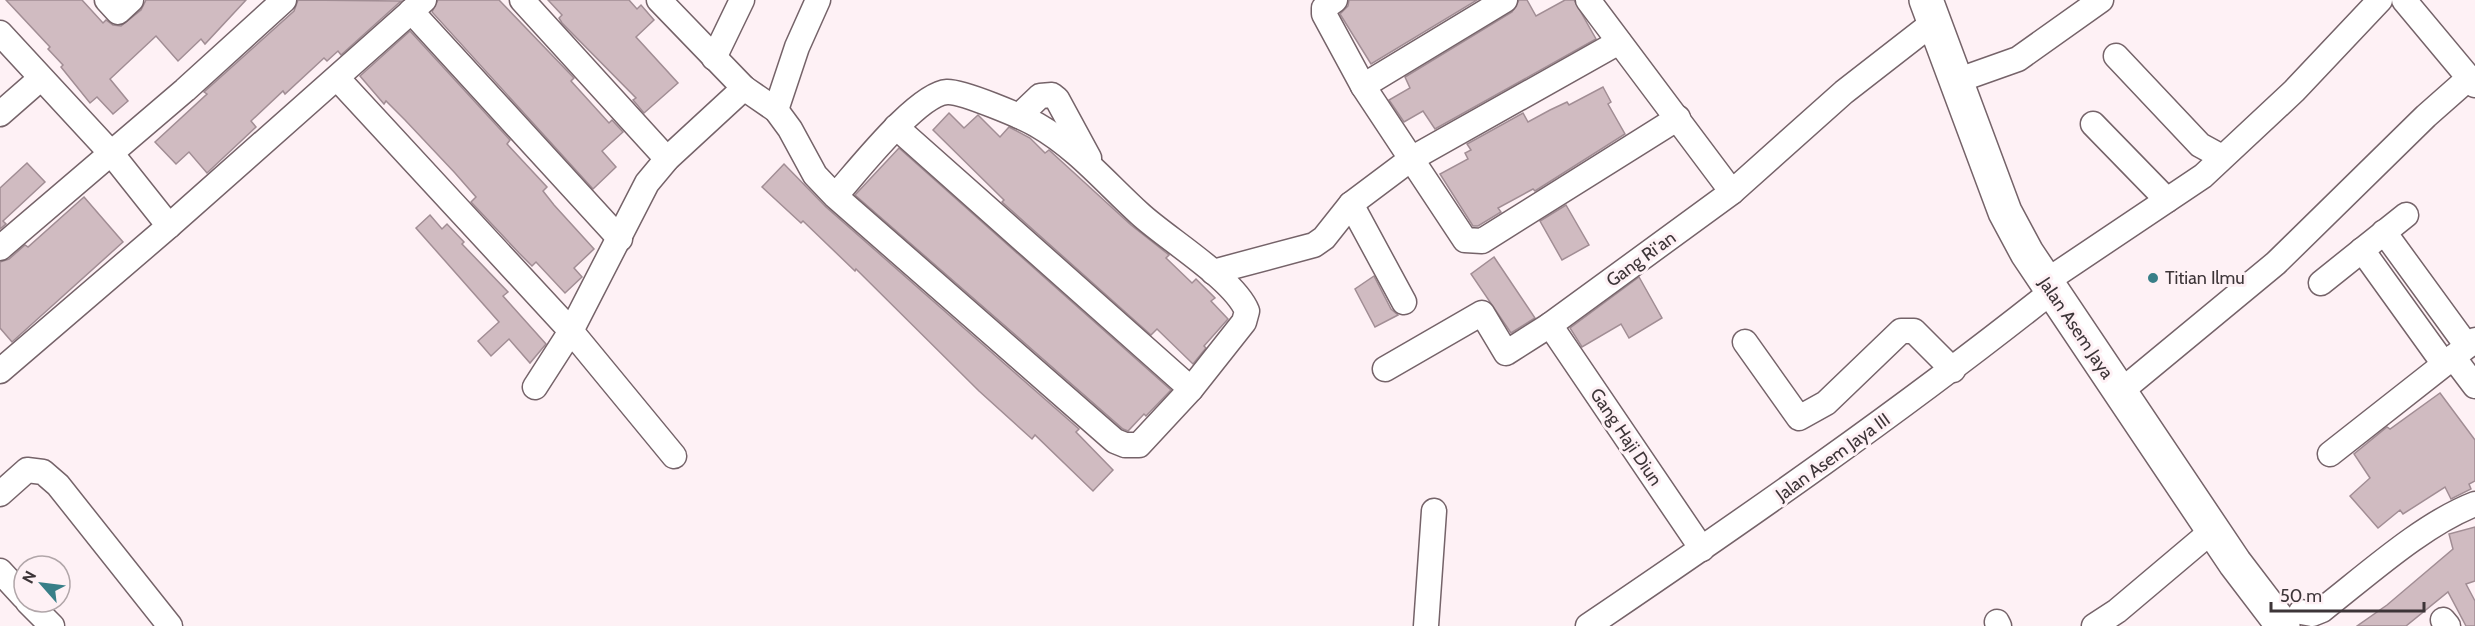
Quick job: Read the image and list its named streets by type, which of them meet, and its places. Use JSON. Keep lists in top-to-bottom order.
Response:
{
  "streets": {
    "main road": ["Jalan Asem Jaya"],
    "street": ["Gang Ri'an", "Gang Haji Diun", "Jalan Asem Jaya III"]
  },
  "crossings": [
    ["Gang Ri'an", "Jalan Asem Jaya"],
    ["Gang Ri'an", "Gang Haji Diun"],
    ["Jalan Asem Jaya", "Jalan Asem Jaya III"],
    ["Gang Haji Diun", "Jalan Asem Jaya III"]
  ],
  "places": ["Titian Ilmu"],
  "scale_bar": "50 m",
  "north": "top left"
}
